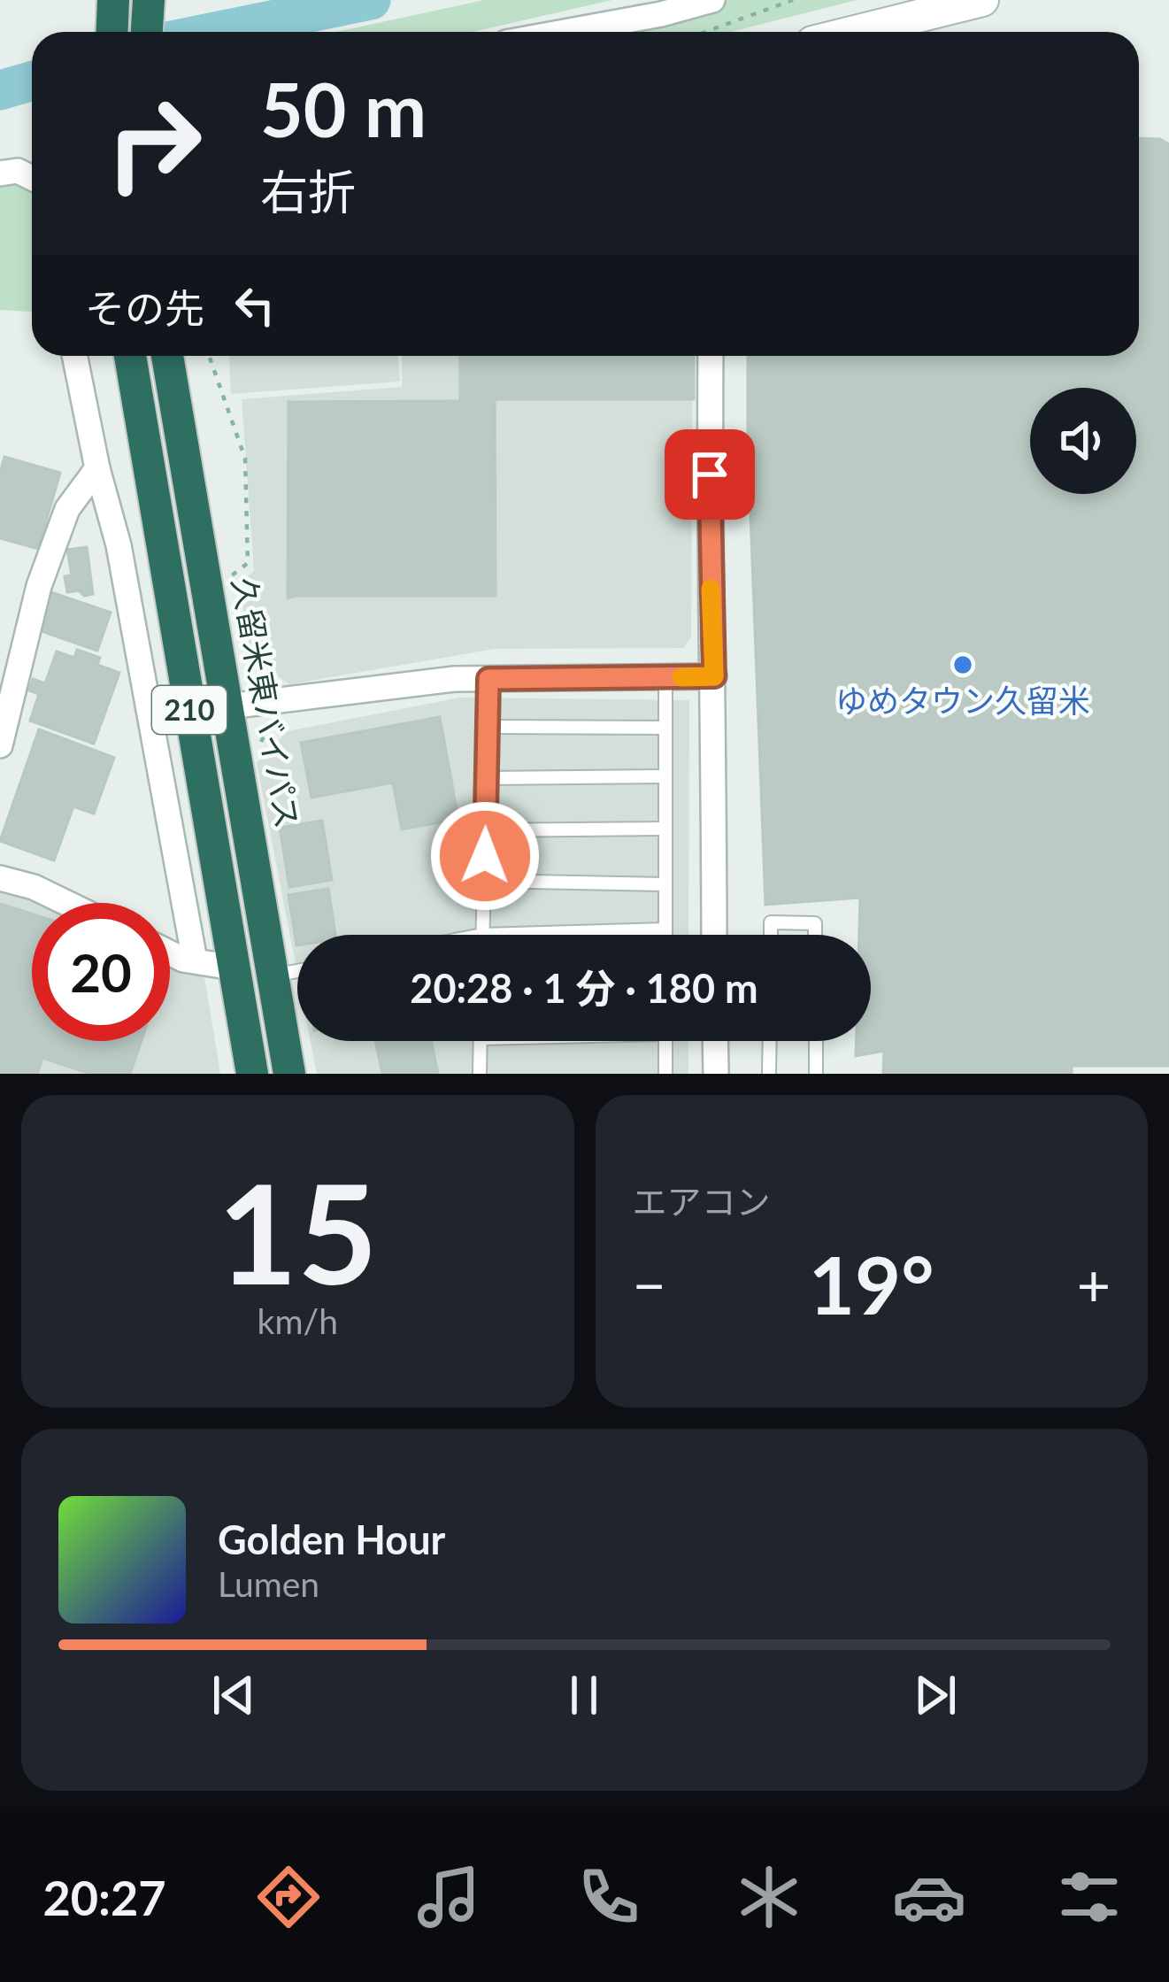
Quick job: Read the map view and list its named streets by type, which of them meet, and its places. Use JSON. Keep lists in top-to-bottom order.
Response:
{
  "streets": {
    "highway": ["久留米東バイパス", "210"]
  },
  "places": ["ゆめタウン久留米"],
  "page": {
    "turn": ["50 m", "右折"],
    "then": "その先",
    "limit": "20",
    "trip": "20:28 · 1 分 · 180 m",
    "tile": [
      ["15", "km/h"],
      "エアコン"
    ],
    "heat": ["−", "19°", "+"],
    "song": ["Golden Hour", "Lumen"],
    "tabs": "20:27"
  }
}
